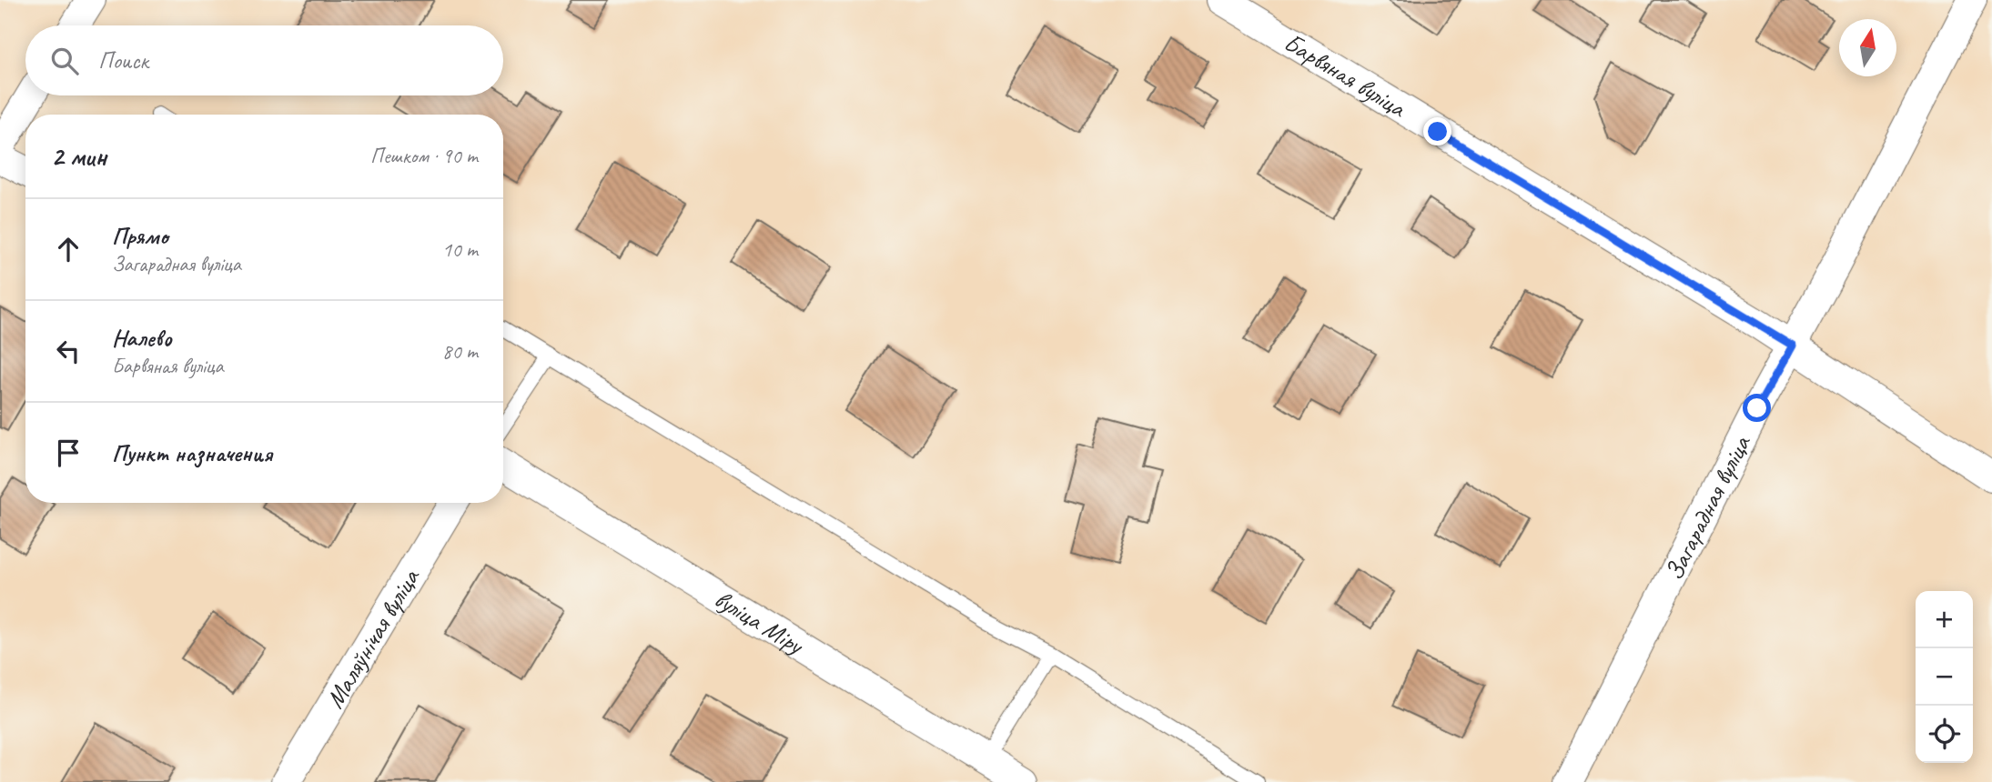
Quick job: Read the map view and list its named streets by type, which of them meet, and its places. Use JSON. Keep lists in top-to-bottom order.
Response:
{
  "streets": {
    "street": [
      "Барвяная вуліца",
      "Загарадная вуліца",
      "вуліца Міру",
      "Маляўнічая вуліца"
    ]
  },
  "crossings": [
    ["Барвяная вуліца", "Загарадная вуліца"]
  ],
  "north": "top",
  "page": {
    "search": "Поиск",
    "heading": ["2 мин", "Пешком · 90 m"],
    "list": [
      ["Прямо", "Загарадная вуліца", "10 m"],
      ["Налево", "Барвяная вуліца", "80 m"],
      "Пункт назначения"
    ],
    "map_buttons": ["+", "−"]
  }
}
